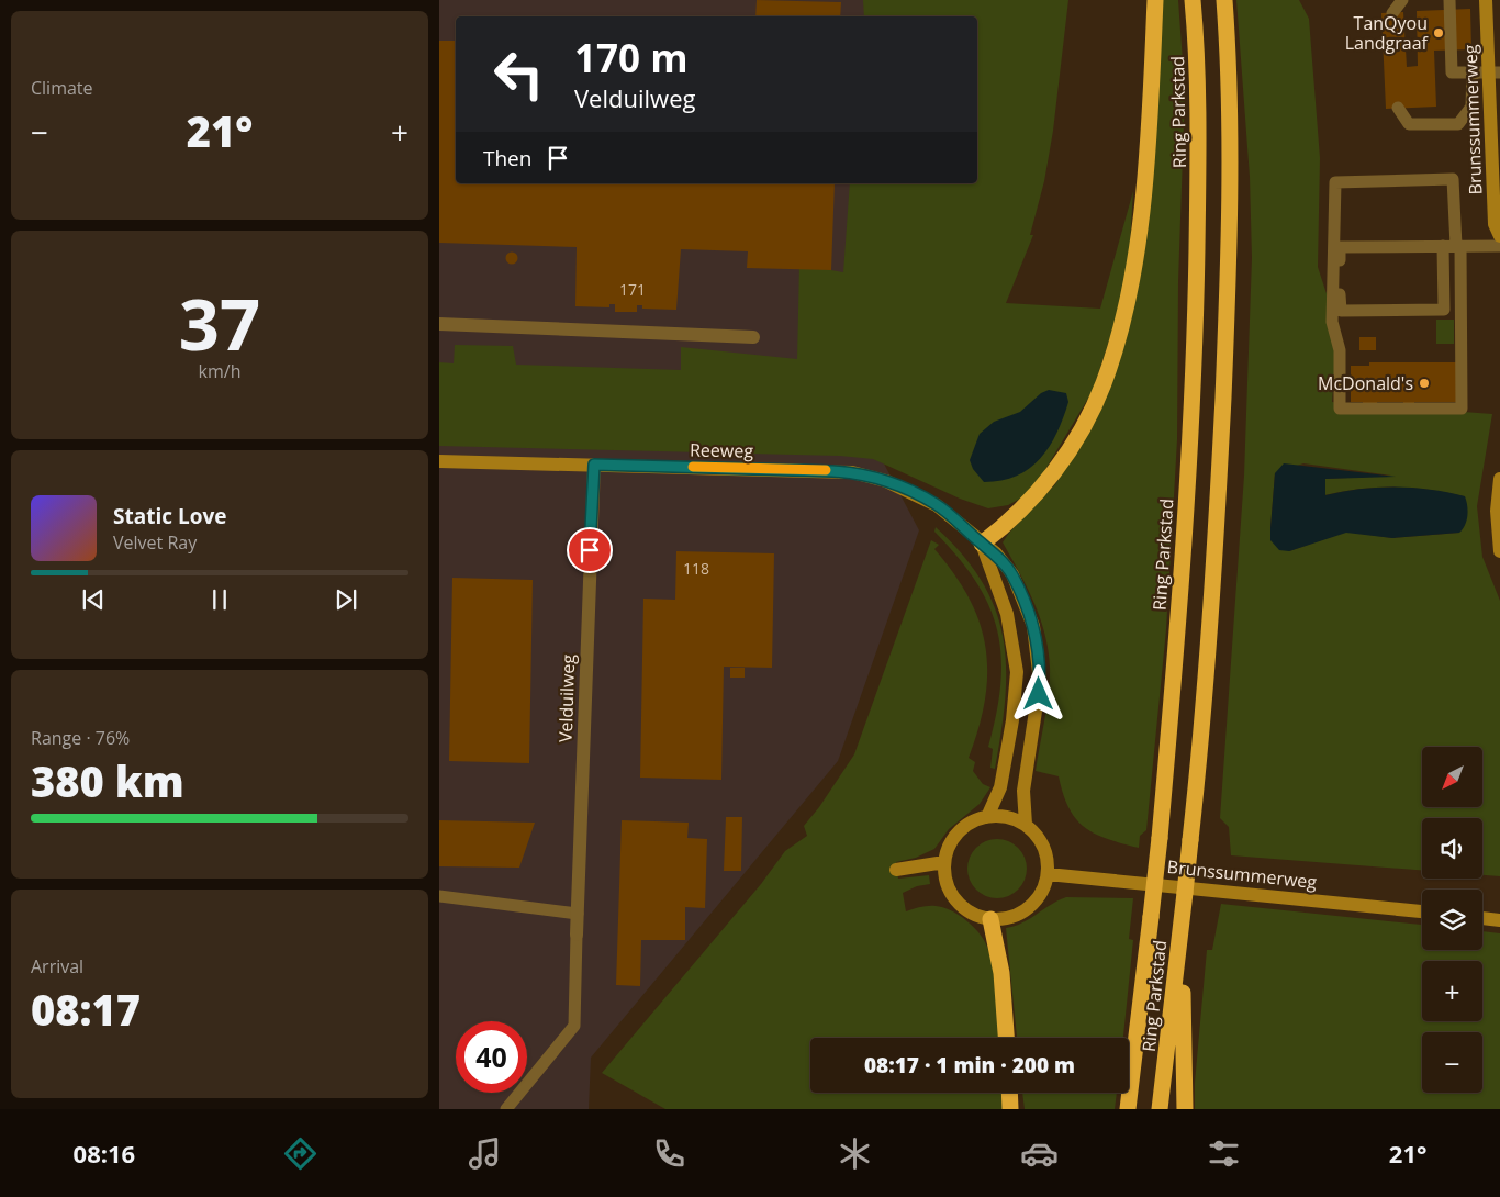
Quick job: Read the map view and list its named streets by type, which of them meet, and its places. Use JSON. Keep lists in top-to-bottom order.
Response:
{
  "streets": {
    "highway": ["Ring Parkstad"],
    "street": ["Brunssummerweg", "Reeweg", "Velduilweg"]
  },
  "crossings": [
    ["Brunssummerweg", "Reeweg"],
    ["Reeweg", "Velduilweg"]
  ],
  "places": ["TanQyou Landgraaf", "McDonald's"],
  "house_numbers": ["171", "118"],
  "north": "bottom left",
  "page": {
    "tile": [
      "Climate",
      ["37", "km/h"],
      ["Range · 76%", "380 km"],
      ["Arrival", "08:17"]
    ],
    "turn": ["170 m", "Velduilweg"],
    "heat": ["−", "21°", "+"],
    "then": "Then",
    "song": ["Static Love", "Velvet Ray"],
    "map_buttons": ["+", "−"],
    "limit": "40",
    "trip": "08:17 · 1 min · 200 m",
    "tabs": ["08:16", "21°"]
  }
}
